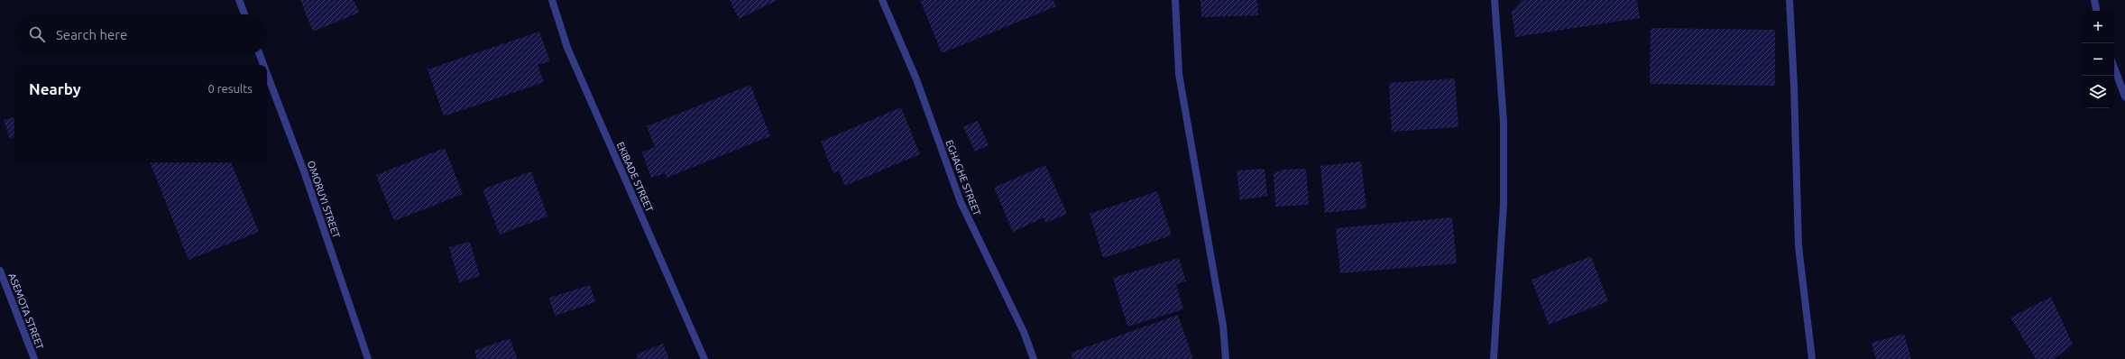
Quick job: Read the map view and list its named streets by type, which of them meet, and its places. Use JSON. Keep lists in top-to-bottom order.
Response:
{
  "streets": {
    "street": [
      "EKIBADE STREET",
      "EGHAGHE STREET",
      "OMORUYI STREET",
      "ASEMOTA STREET"
    ]
  },
  "page": {
    "map_buttons": ["+", "−"],
    "search": "Search here",
    "heading": ["Nearby", "0 results"]
  }
}
